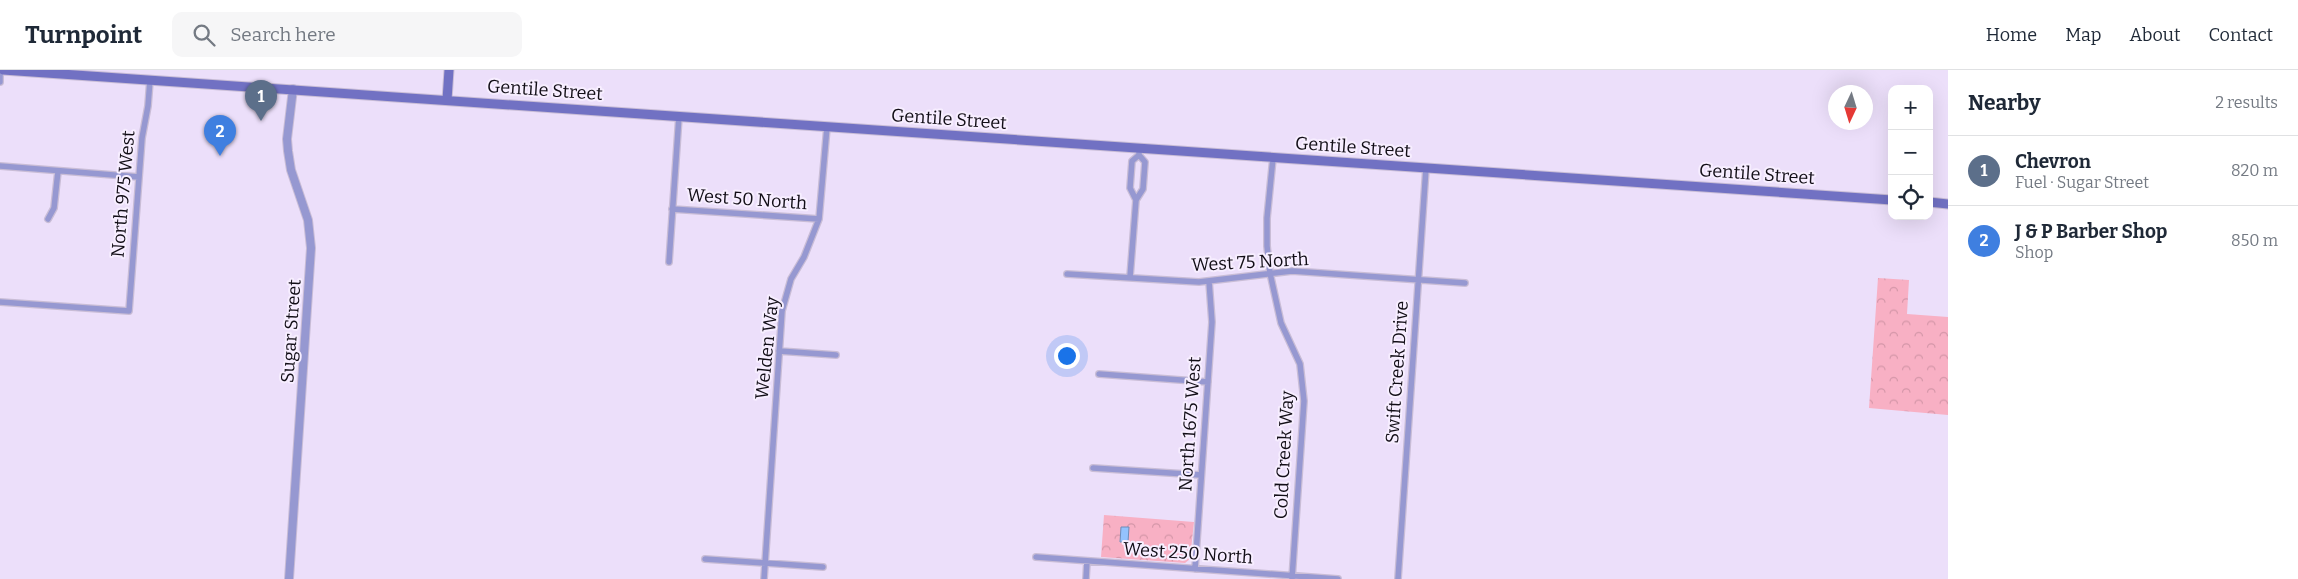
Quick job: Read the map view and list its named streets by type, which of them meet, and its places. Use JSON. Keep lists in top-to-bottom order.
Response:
{
  "streets": {
    "main road": ["Gentile Street"],
    "street": [
      "North 975 West",
      "West 50 North",
      "West 75 North",
      "Sugar Street",
      "Welden Way",
      "Swift Creek Drive",
      "North 1675 West",
      "Cold Creek Way",
      "West 250 North"
    ]
  },
  "crossings": [
    ["Gentile Street", "North 975 West"],
    ["Gentile Street", "Sugar Street"],
    ["Gentile Street", "Welden Way"],
    ["Gentile Street", "Swift Creek Drive"],
    ["Gentile Street", "Cold Creek Way"],
    ["West 50 North", "Welden Way"],
    ["West 75 North", "Swift Creek Drive"],
    ["West 75 North", "North 1675 West"],
    ["West 75 North", "Cold Creek Way"],
    ["North 1675 West", "West 250 North"],
    ["Cold Creek Way", "West 250 North"]
  ],
  "north": "bottom",
  "page": {
    "header": "Turnpoint",
    "search": "Search here",
    "nav": [
      "Home",
      "Map",
      "About",
      "Contact"
    ],
    "heading": ["Nearby", "2 results"],
    "pins": ["1", "2"],
    "map_buttons": ["+", "−"],
    "list": [
      {
        "mark": "1",
        "name": "Chevron",
        "note": "Fuel · Sugar Street",
        "value": "820 m"
      },
      {
        "mark": "2",
        "name": "J & P Barber Shop",
        "note": "Shop",
        "value": "850 m"
      }
    ]
  }
}
